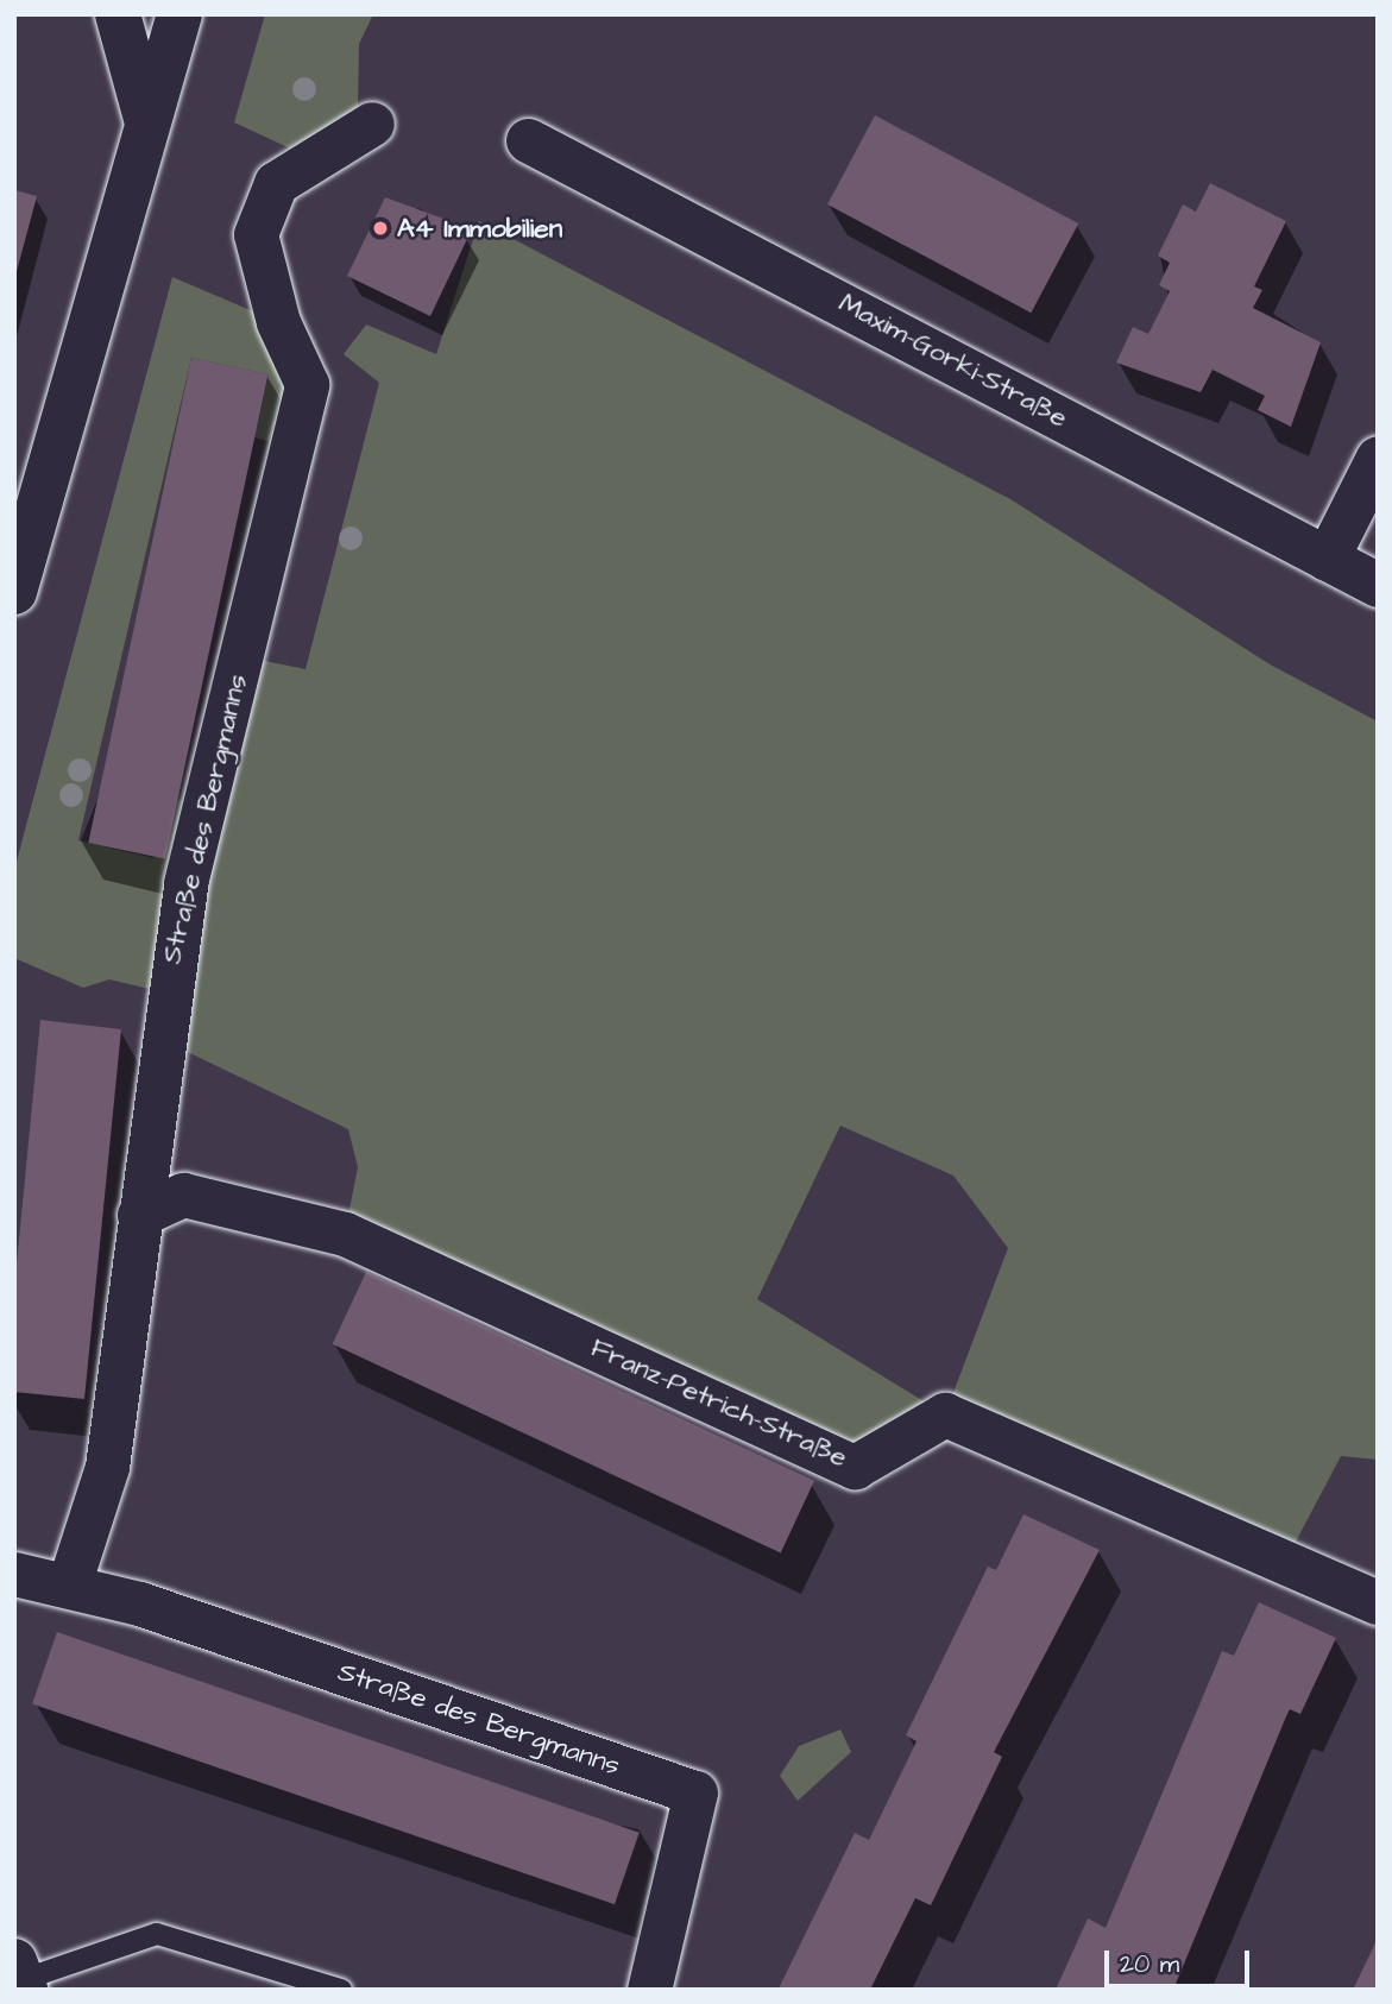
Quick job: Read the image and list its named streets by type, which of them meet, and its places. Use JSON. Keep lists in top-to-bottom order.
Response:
{
  "streets": {
    "street": ["Maxim-Gorki-Straße", "Straße des Bergmanns", "Franz-Petrich-Straße"]
  },
  "crossings": [
    ["Straße des Bergmanns", "Franz-Petrich-Straße"]
  ],
  "places": ["A4 Immobilien"],
  "scale_bar": "20 m"
}
